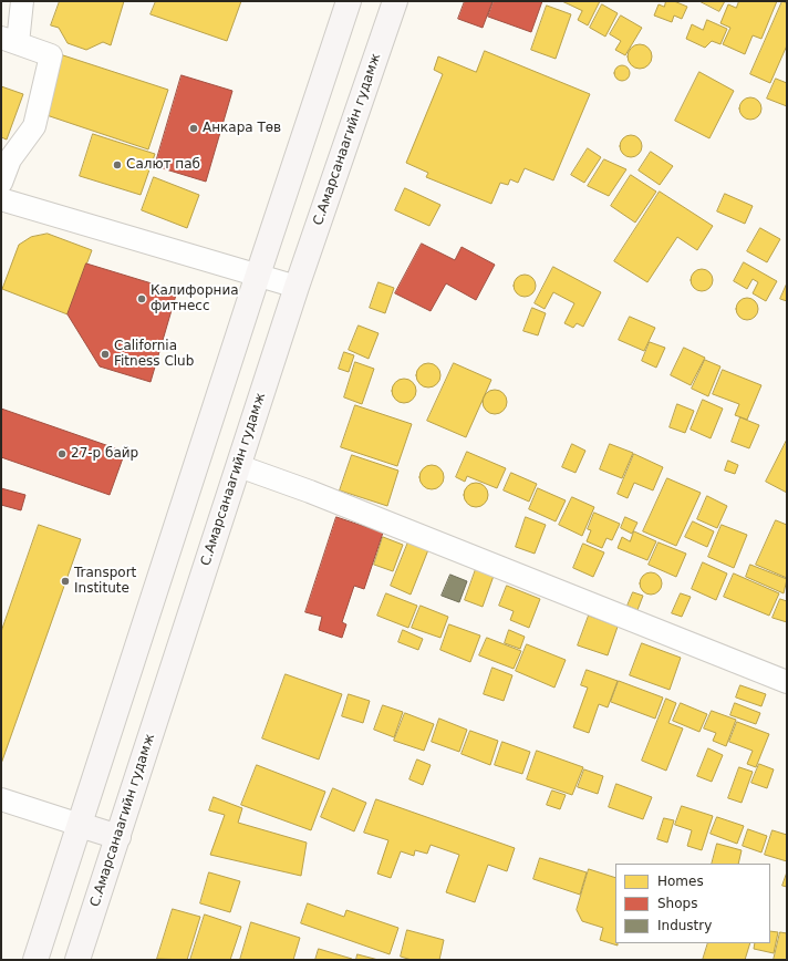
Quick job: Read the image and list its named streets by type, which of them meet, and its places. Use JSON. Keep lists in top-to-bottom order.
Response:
{
  "streets": {
    "main road": ["С.Амарсанаагийн гудамж"]
  },
  "places": [
    "Анкара Төв",
    "Салют паб",
    "Калифорниа фитнесс",
    "California Fitness Club",
    "27-р байр",
    "Transport Institute"
  ],
  "legend": ["Homes", "Shops", "Industry"]
}
